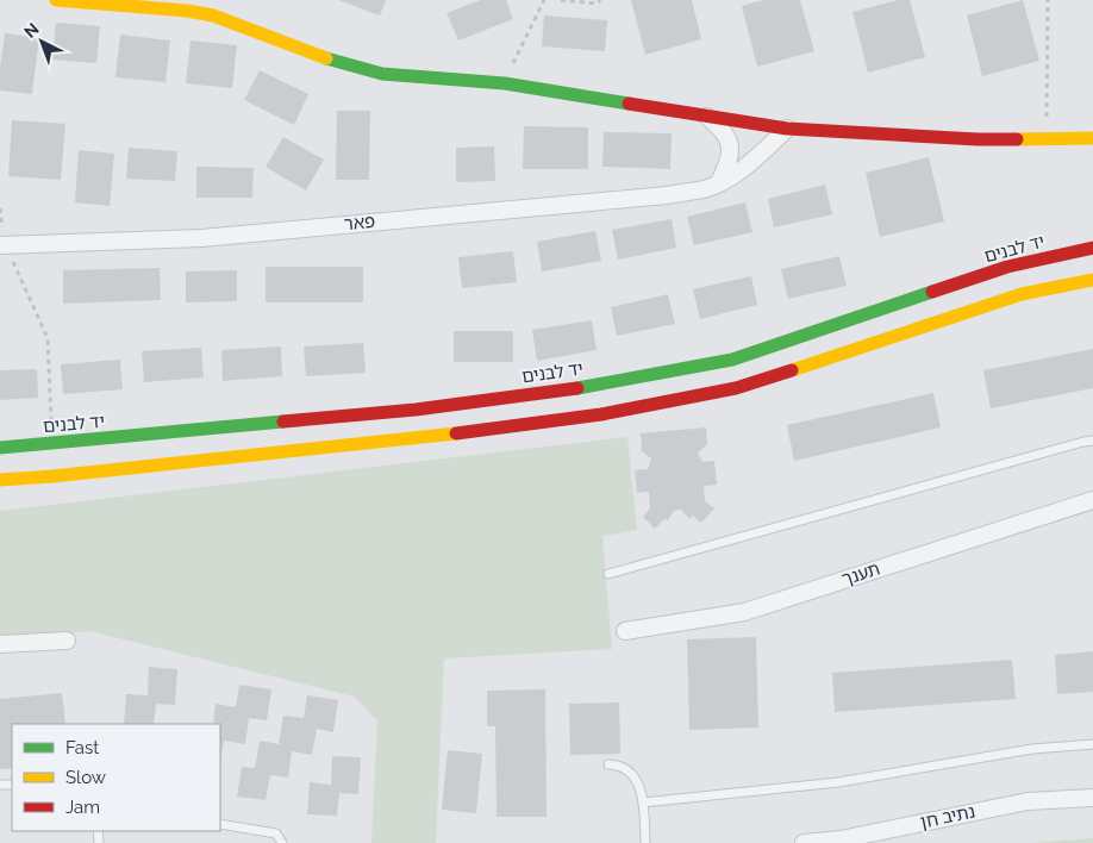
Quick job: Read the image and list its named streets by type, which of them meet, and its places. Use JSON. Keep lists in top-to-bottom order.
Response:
{
  "streets": {
    "street": [
      "פאר",
      "יד לבנים",
      "תענך",
      "נתיב חן"
    ]
  },
  "legend": ["Fast", "Slow", "Jam"],
  "north": "top left"
}
